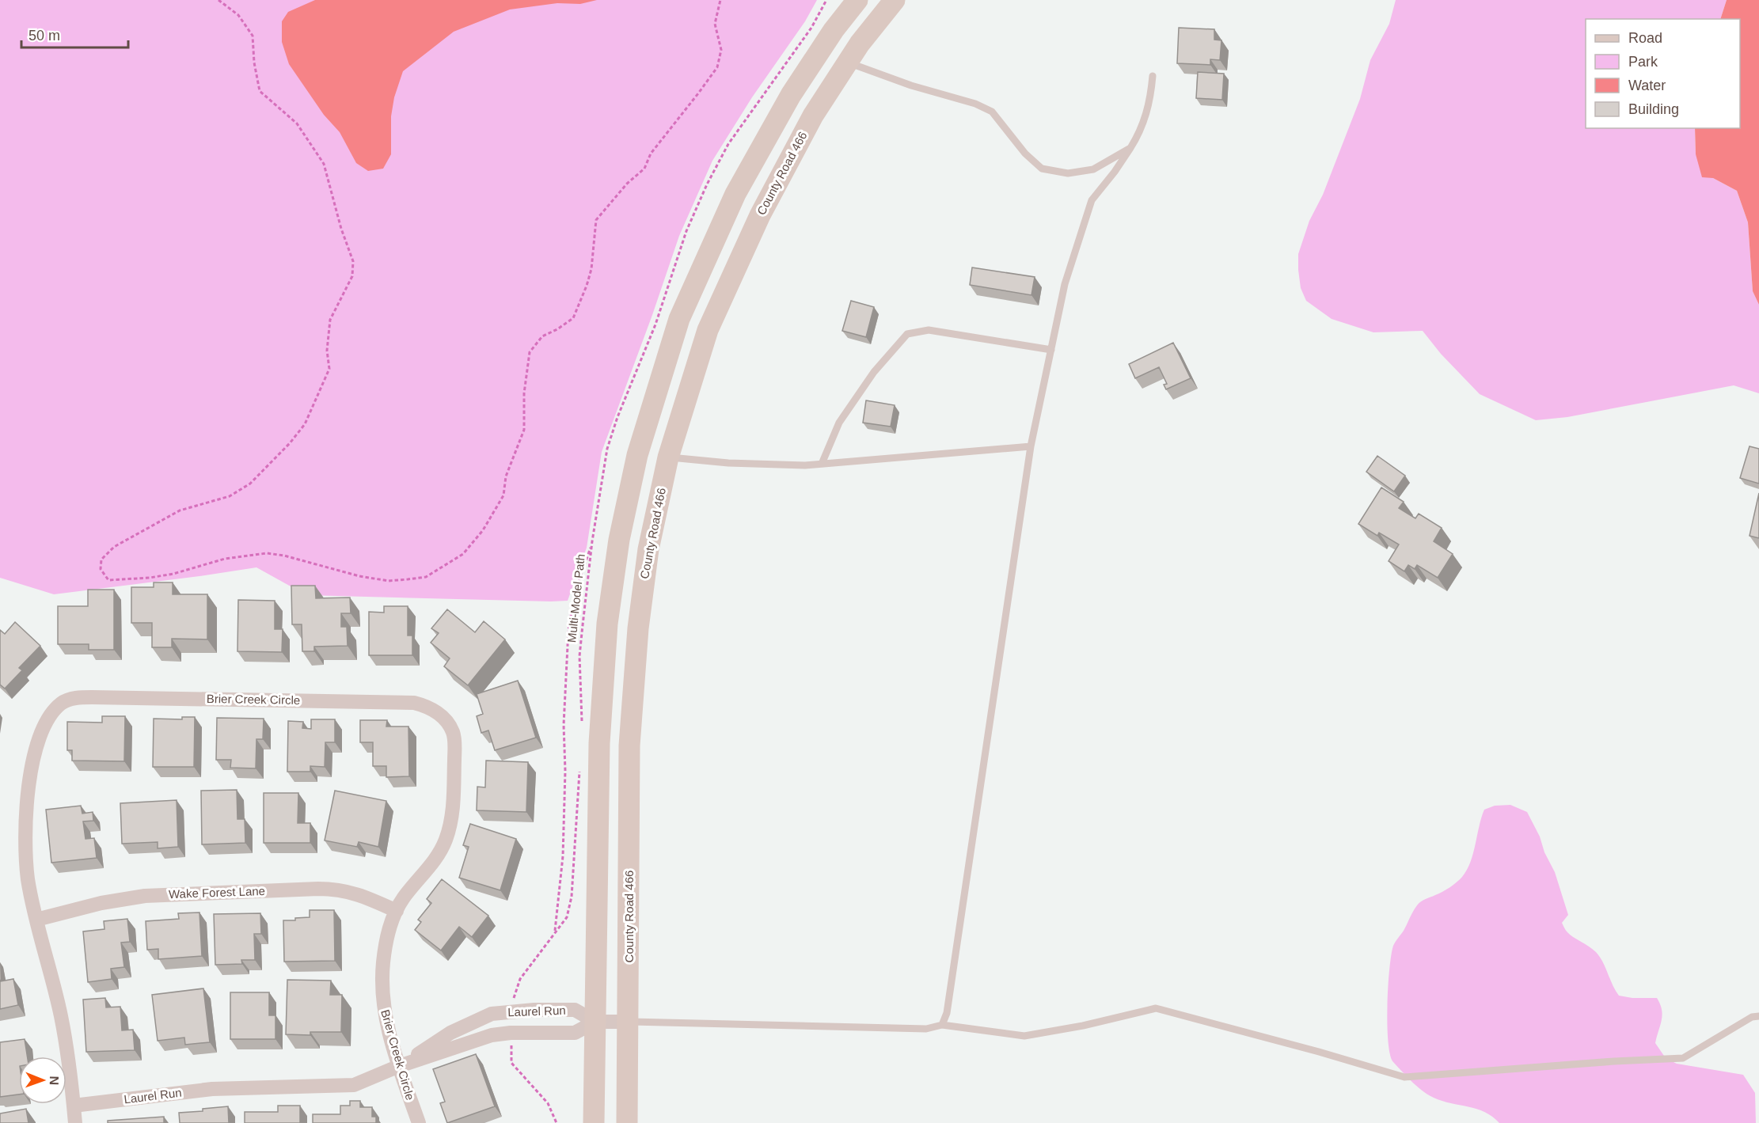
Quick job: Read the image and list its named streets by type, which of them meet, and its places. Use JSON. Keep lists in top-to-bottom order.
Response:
{
  "streets": {
    "main road": ["County Road 466"],
    "street": ["Brier Creek Circle", "Wake Forest Lane", "Laurel Run"],
    "path": ["Multi-Model Path"]
  },
  "crossings": [
    ["Brier Creek Circle", "Wake Forest Lane"],
    ["Brier Creek Circle", "Laurel Run"]
  ],
  "legend": [
    "Road",
    "Park",
    "Water",
    "Building"
  ],
  "scale_bar": "50 m",
  "north": "right"
}
